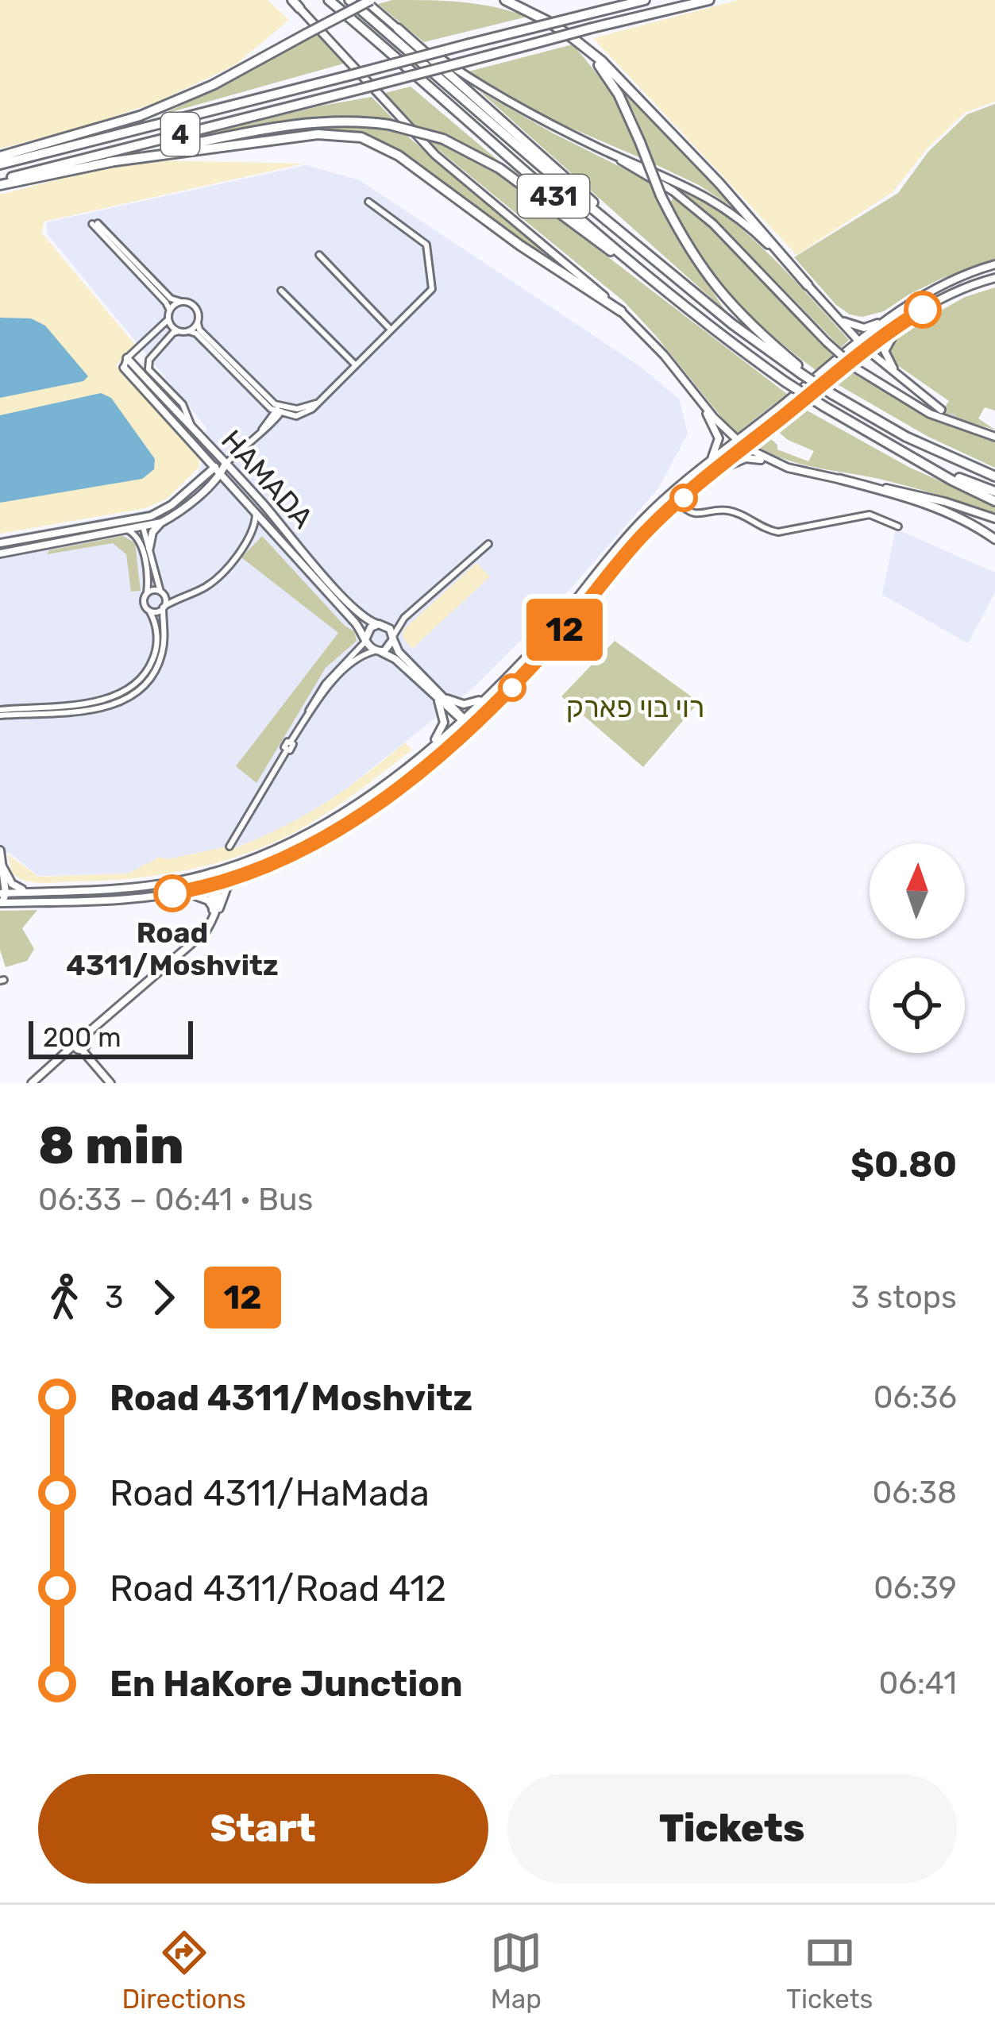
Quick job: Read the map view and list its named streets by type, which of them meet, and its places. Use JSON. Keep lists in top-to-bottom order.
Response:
{
  "streets": {
    "highway": ["4", "431"],
    "main road": ["HAMADA"]
  },
  "parks": ["רוי בוי פארק"],
  "places": ["Road 4311/Moshvitz"],
  "lines": ["bus line 12"],
  "scale_bar": "200 m",
  "north": "top",
  "page": {
    "on_map": "12",
    "scale": "200 m",
    "heading": ["8 min", "06:33 – 06:41 · Bus", "$0.80"],
    "legs": ["3", "12", "3 stops"],
    "list": [
      {
        "name": "Road 4311/Moshvitz",
        "value": "06:36"
      },
      {
        "name": "Road 4311/HaMada",
        "value": "06:38"
      },
      {
        "name": "Road 4311/Road 412",
        "value": "06:39"
      },
      {
        "name": "En HaKore Junction",
        "value": "06:41"
      }
    ],
    "buttons": ["Start", "Tickets"],
    "tabs": ["Directions", "Map", "Tickets"]
  }
}
